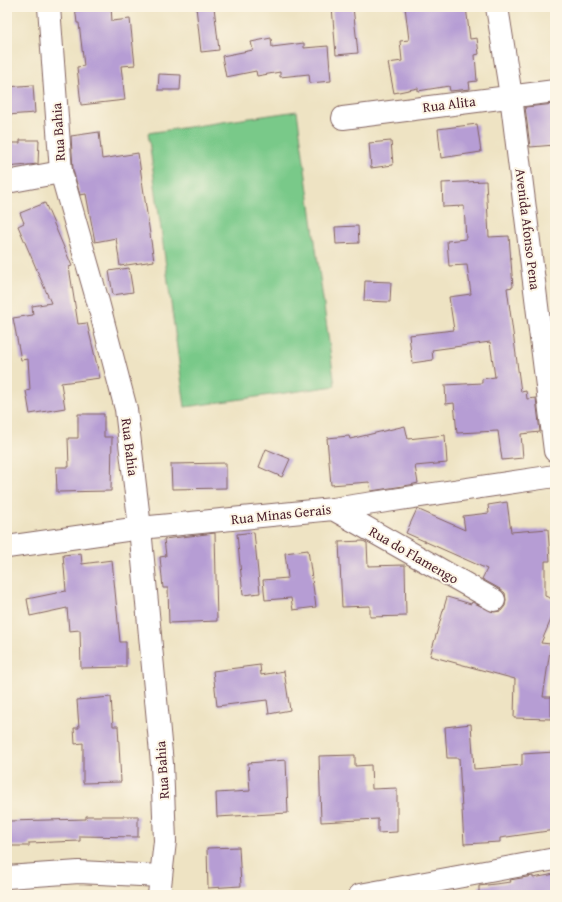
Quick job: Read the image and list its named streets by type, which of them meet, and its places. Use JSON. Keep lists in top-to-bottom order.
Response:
{
  "streets": {
    "street": [
      "Rua Alita",
      "Rua Bahia",
      "Avenida Afonso Pena",
      "Rua Minas Gerais",
      "Rua do Flamengo"
    ]
  },
  "crossings": [
    ["Rua Alita", "Avenida Afonso Pena"],
    ["Rua Bahia", "Rua Minas Gerais"],
    ["Rua Minas Gerais", "Rua do Flamengo"]
  ]
}
